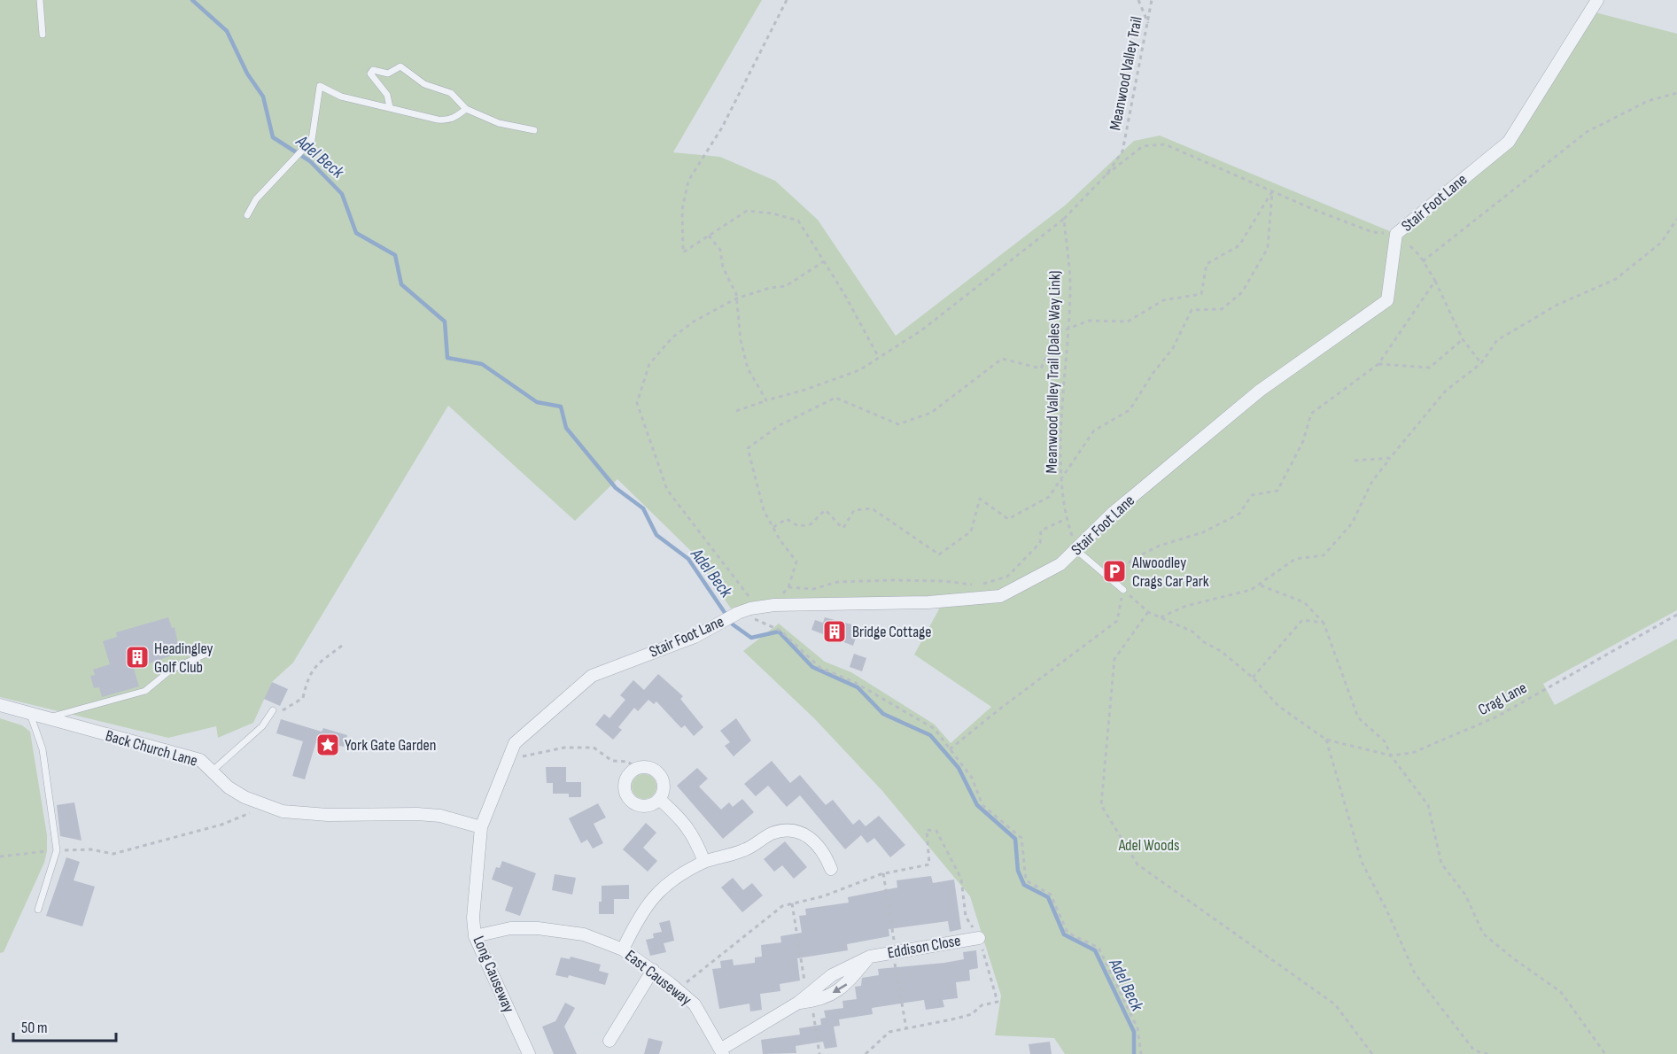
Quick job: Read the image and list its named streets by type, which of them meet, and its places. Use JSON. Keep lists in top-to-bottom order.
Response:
{
  "streets": {
    "street": [
      "Stair Foot Lane",
      "Back Church Lane",
      "Eddison Close",
      "Long Causeway",
      "East Causeway"
    ],
    "path": ["Meanwood Valley Trail", "Meanwood Valley Trail (Dales Way Link)", "Crag Lane"]
  },
  "crossings": [
    ["Stair Foot Lane", "Meanwood Valley Trail (Dales Way Link)"],
    ["Stair Foot Lane", "Back Church Lane"],
    ["Stair Foot Lane", "Long Causeway"],
    ["Back Church Lane", "Long Causeway"],
    ["Eddison Close", "East Causeway"],
    ["Long Causeway", "East Causeway"]
  ],
  "water": ["Adel Beck"],
  "parks": ["Adel Woods"],
  "places": {
    "parking": ["Alwoodley Crags Car Park"],
    "building": ["Bridge Cottage", "Headingley Golf Club"],
    "place": ["York Gate Garden"]
  },
  "scale_bar": "50 m"
}
